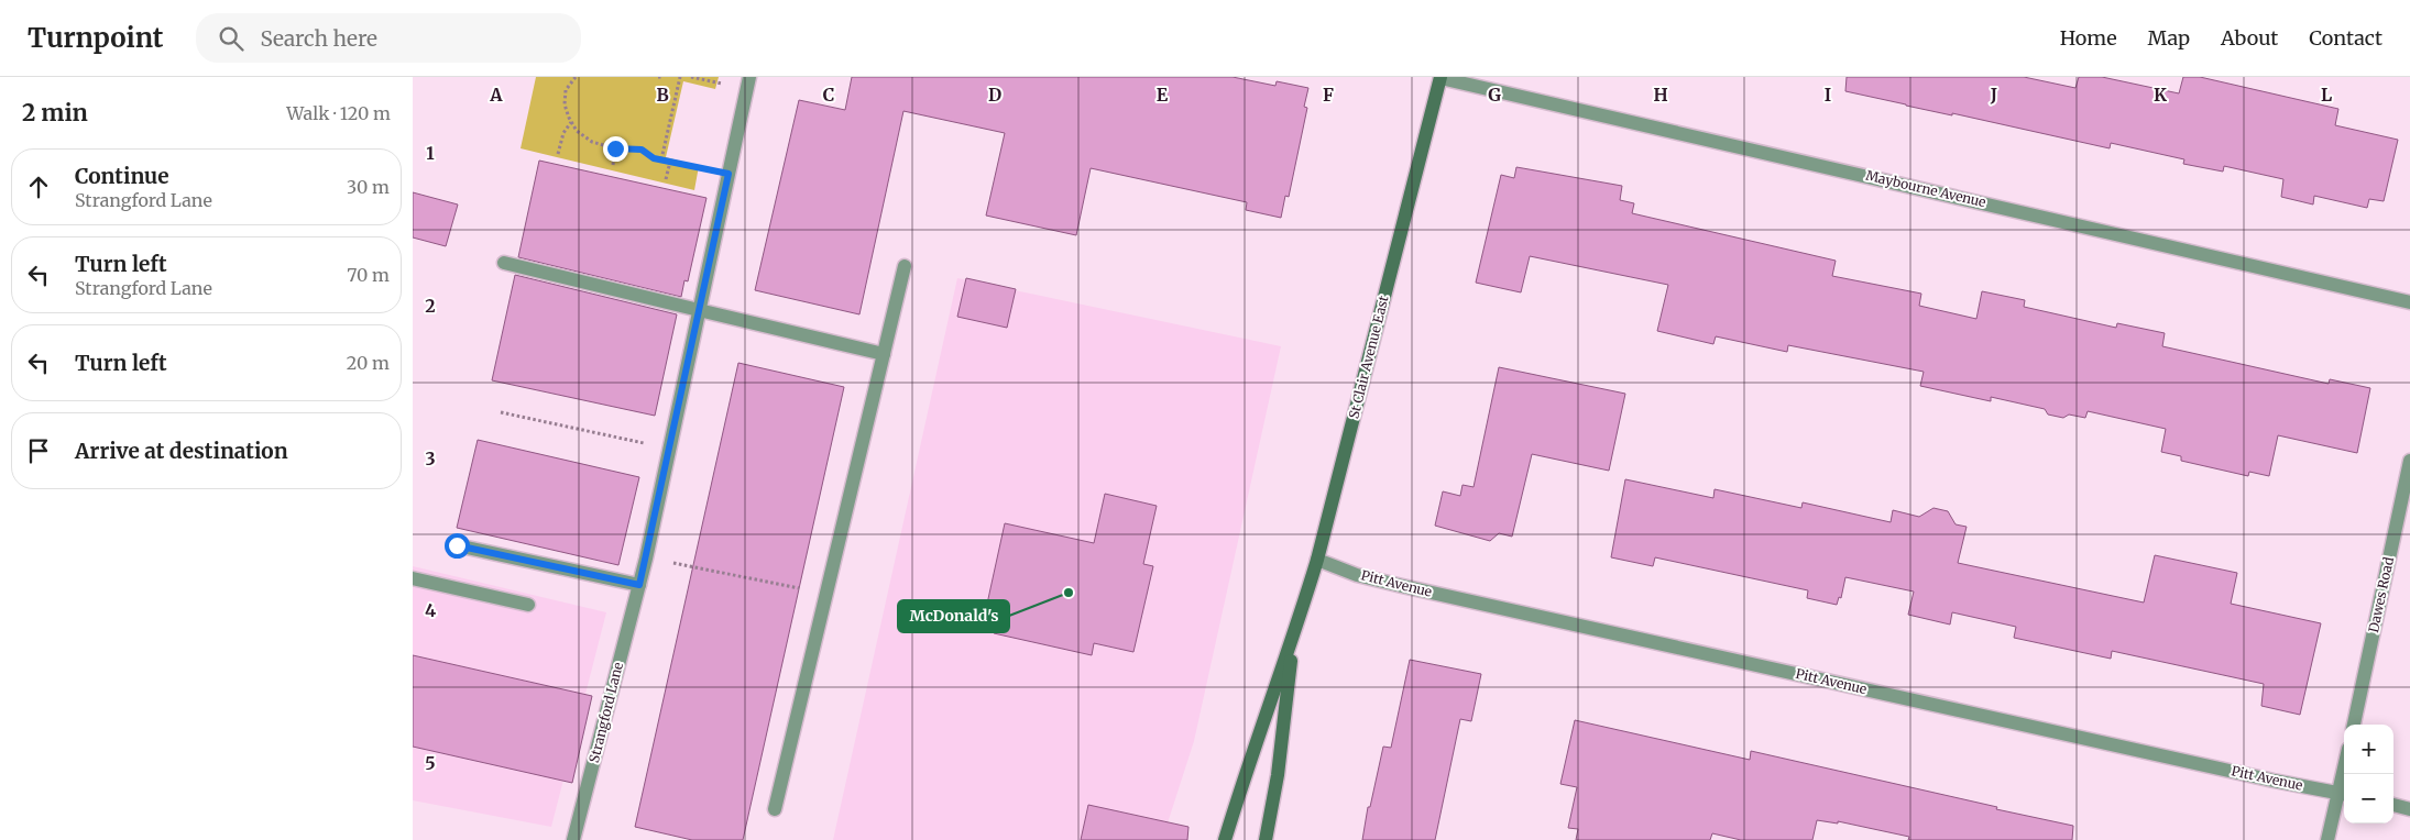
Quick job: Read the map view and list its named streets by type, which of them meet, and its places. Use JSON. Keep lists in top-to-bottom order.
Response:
{
  "streets": {
    "main road": ["St Clair Avenue East"],
    "street": [
      "Maybourne Avenue",
      "Pitt Avenue",
      "Dawes Road",
      "Strangford Lane"
    ]
  },
  "crossings": [
    ["Maybourne Avenue", "St Clair Avenue East"],
    ["St Clair Avenue East", "Pitt Avenue"]
  ],
  "places": ["McDonald's"],
  "page": {
    "header": "Turnpoint",
    "search": "Search here",
    "nav": [
      "Home",
      "Map",
      "About",
      "Contact"
    ],
    "heading": ["2 min", "Walk · 120 m"],
    "list": [
      ["Continue", "Strangford Lane", "30 m"],
      ["Turn left", "Strangford Lane", "70 m"],
      ["Turn left", "20 m"],
      "Arrive at destination"
    ],
    "map_buttons": ["+", "−"]
  },
  "grid": {
    "columns": [
      "A",
      "B",
      "C",
      "D",
      "E",
      "F",
      "G",
      "H",
      "I",
      "J",
      "K",
      "L"
    ],
    "rows": [
      "1",
      "2",
      "3",
      "4",
      "5"
    ]
  }
}
